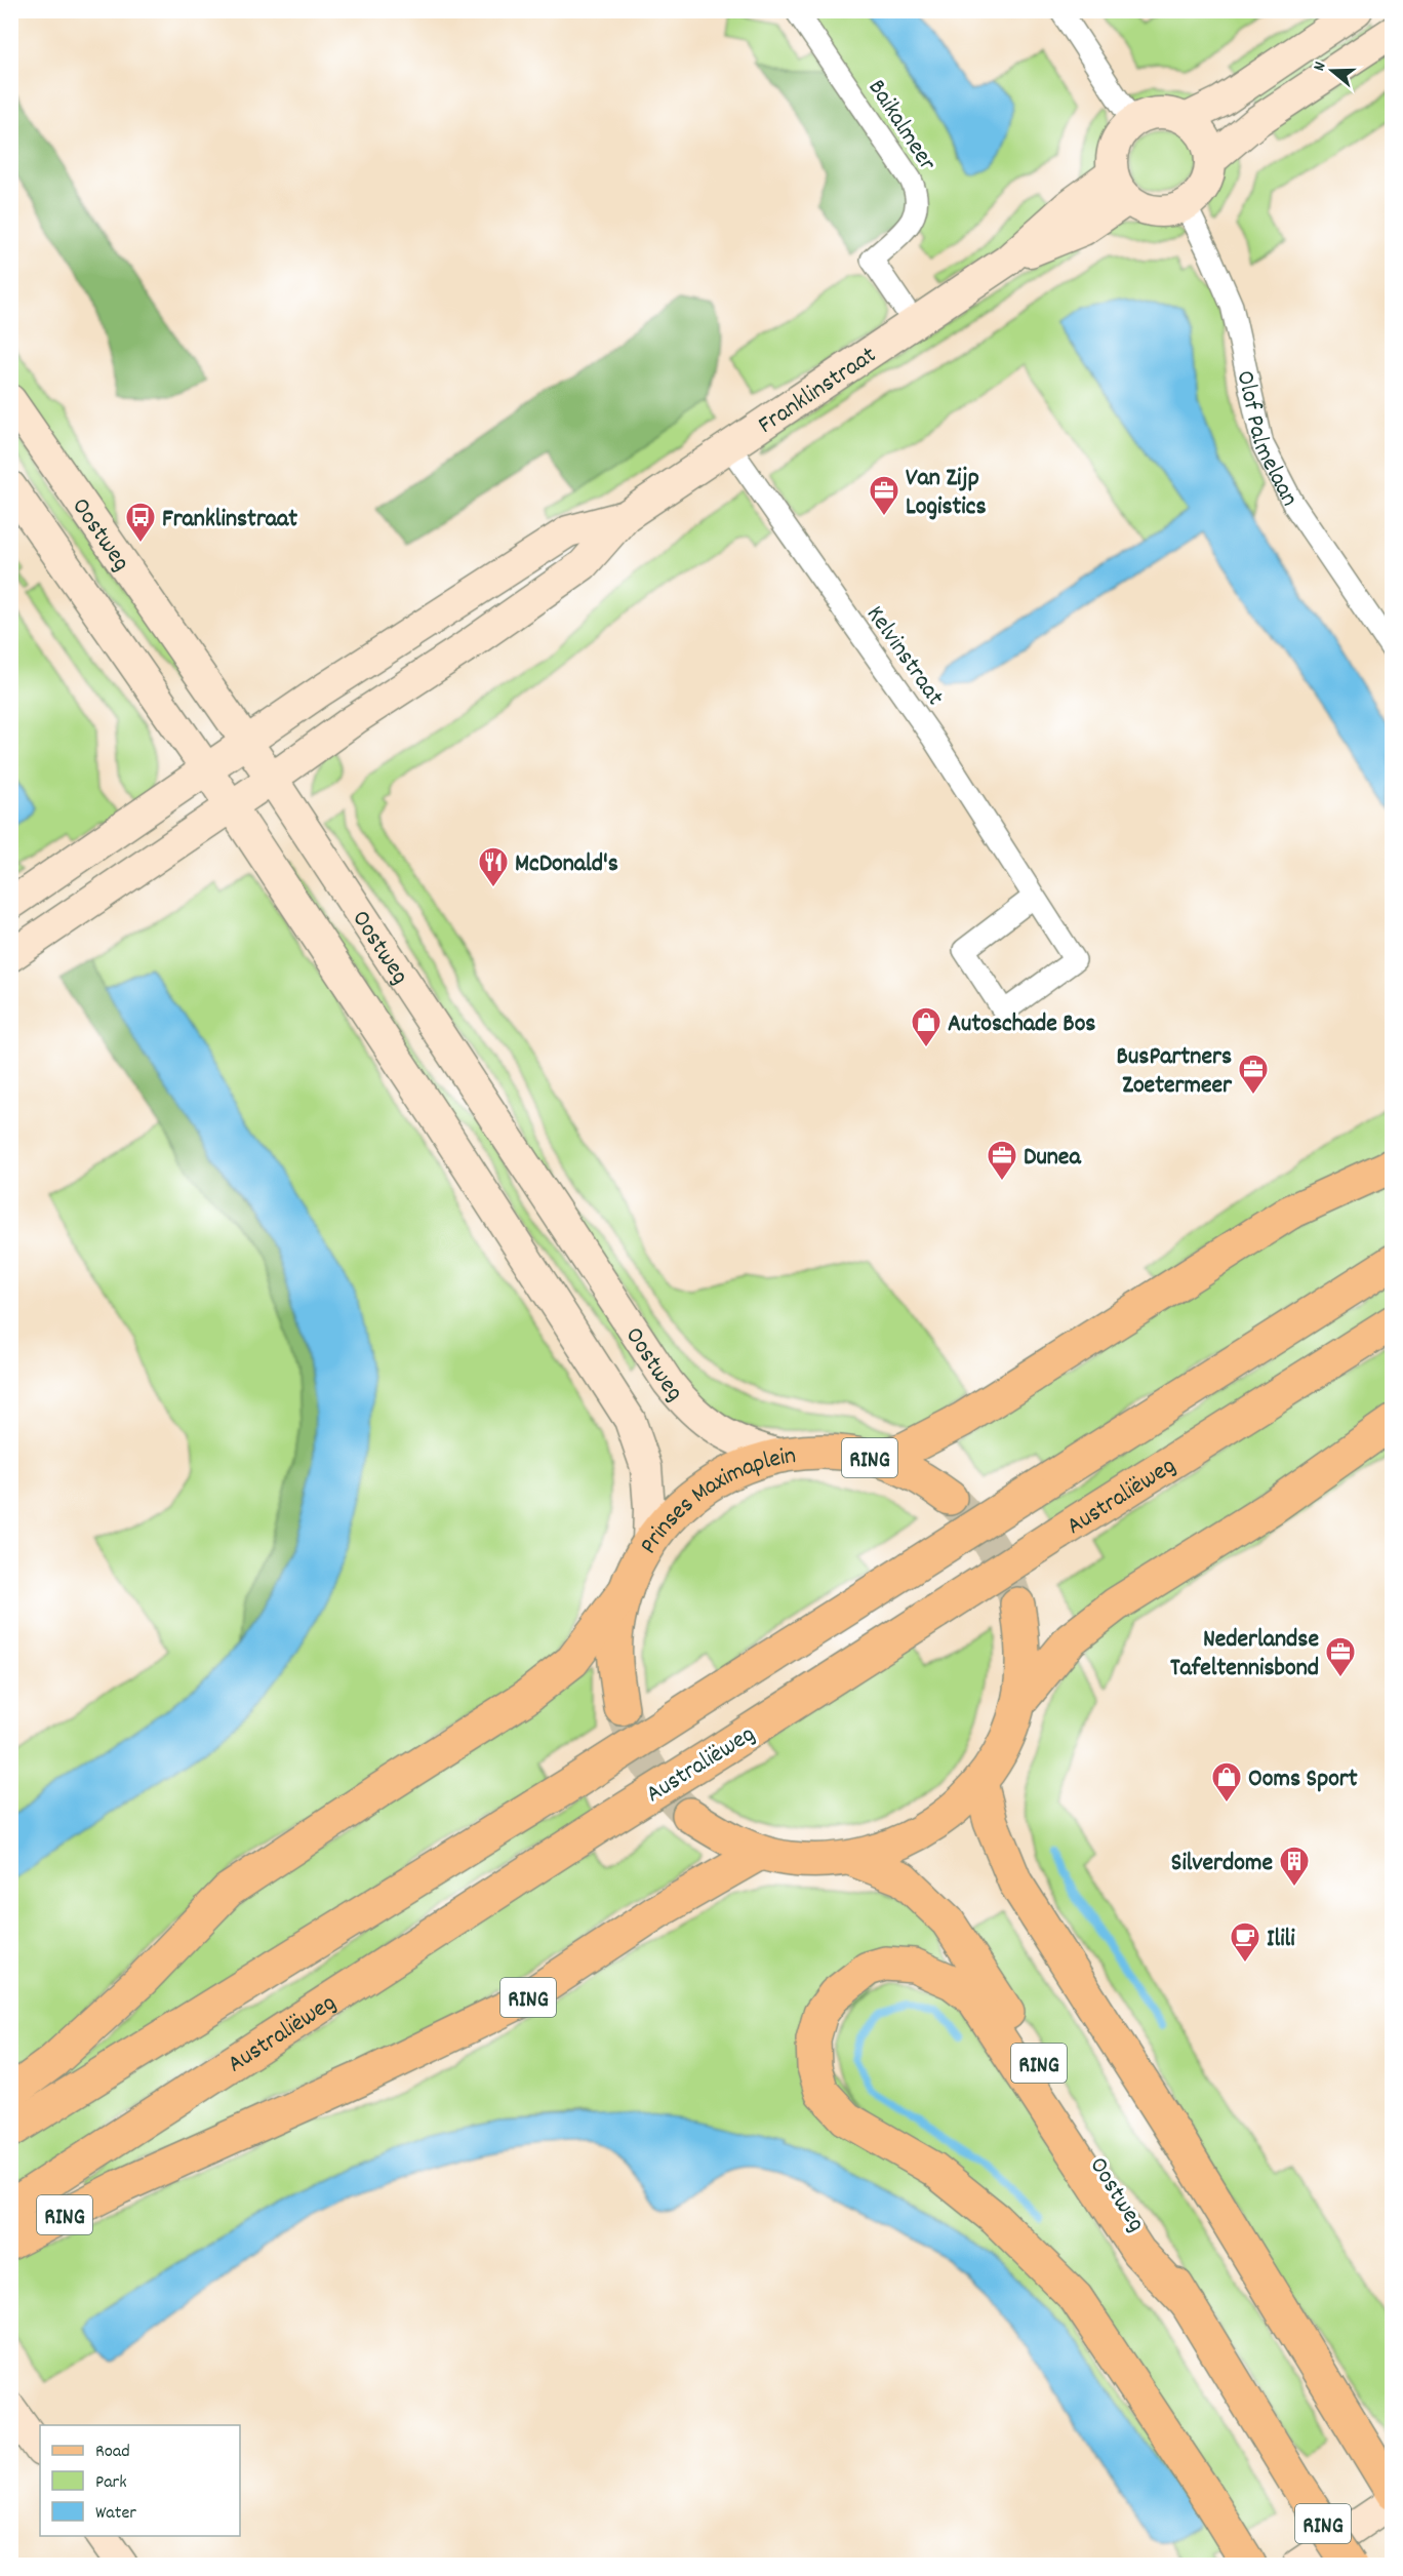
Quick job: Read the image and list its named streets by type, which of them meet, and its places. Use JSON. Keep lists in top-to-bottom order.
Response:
{
  "streets": {
    "main road": [
      "Oostweg",
      "RING",
      "Australiëweg",
      "Prinses Maximaplein"
    ],
    "street": [
      "Baikalmeer",
      "Franklinstraat",
      "Olof Palmelaan",
      "Kelvinstraat"
    ]
  },
  "crossings": [
    ["Baikalmeer", "Franklinstraat"],
    ["Franklinstraat", "Olof Palmelaan"],
    ["Franklinstraat", "Oostweg"],
    ["Franklinstraat", "Kelvinstraat"],
    ["Oostweg", "RING"],
    ["Oostweg", "Prinses Maximaplein"],
    ["RING", "Prinses Maximaplein"]
  ],
  "places": {
    "office": [
      "Van Zijp Logistics",
      "BusPartners Zoetermeer",
      "Dunea",
      "Nederlandse Tafeltennisbond"
    ],
    "bus stop": ["Franklinstraat"],
    "restaurant": ["McDonald's"],
    "shop": ["Autoschade Bos", "Ooms Sport"],
    "building": ["Silverdome"],
    "cafe": ["Ilili"]
  },
  "legend": ["Road", "Park", "Water"],
  "north": "left"
}
